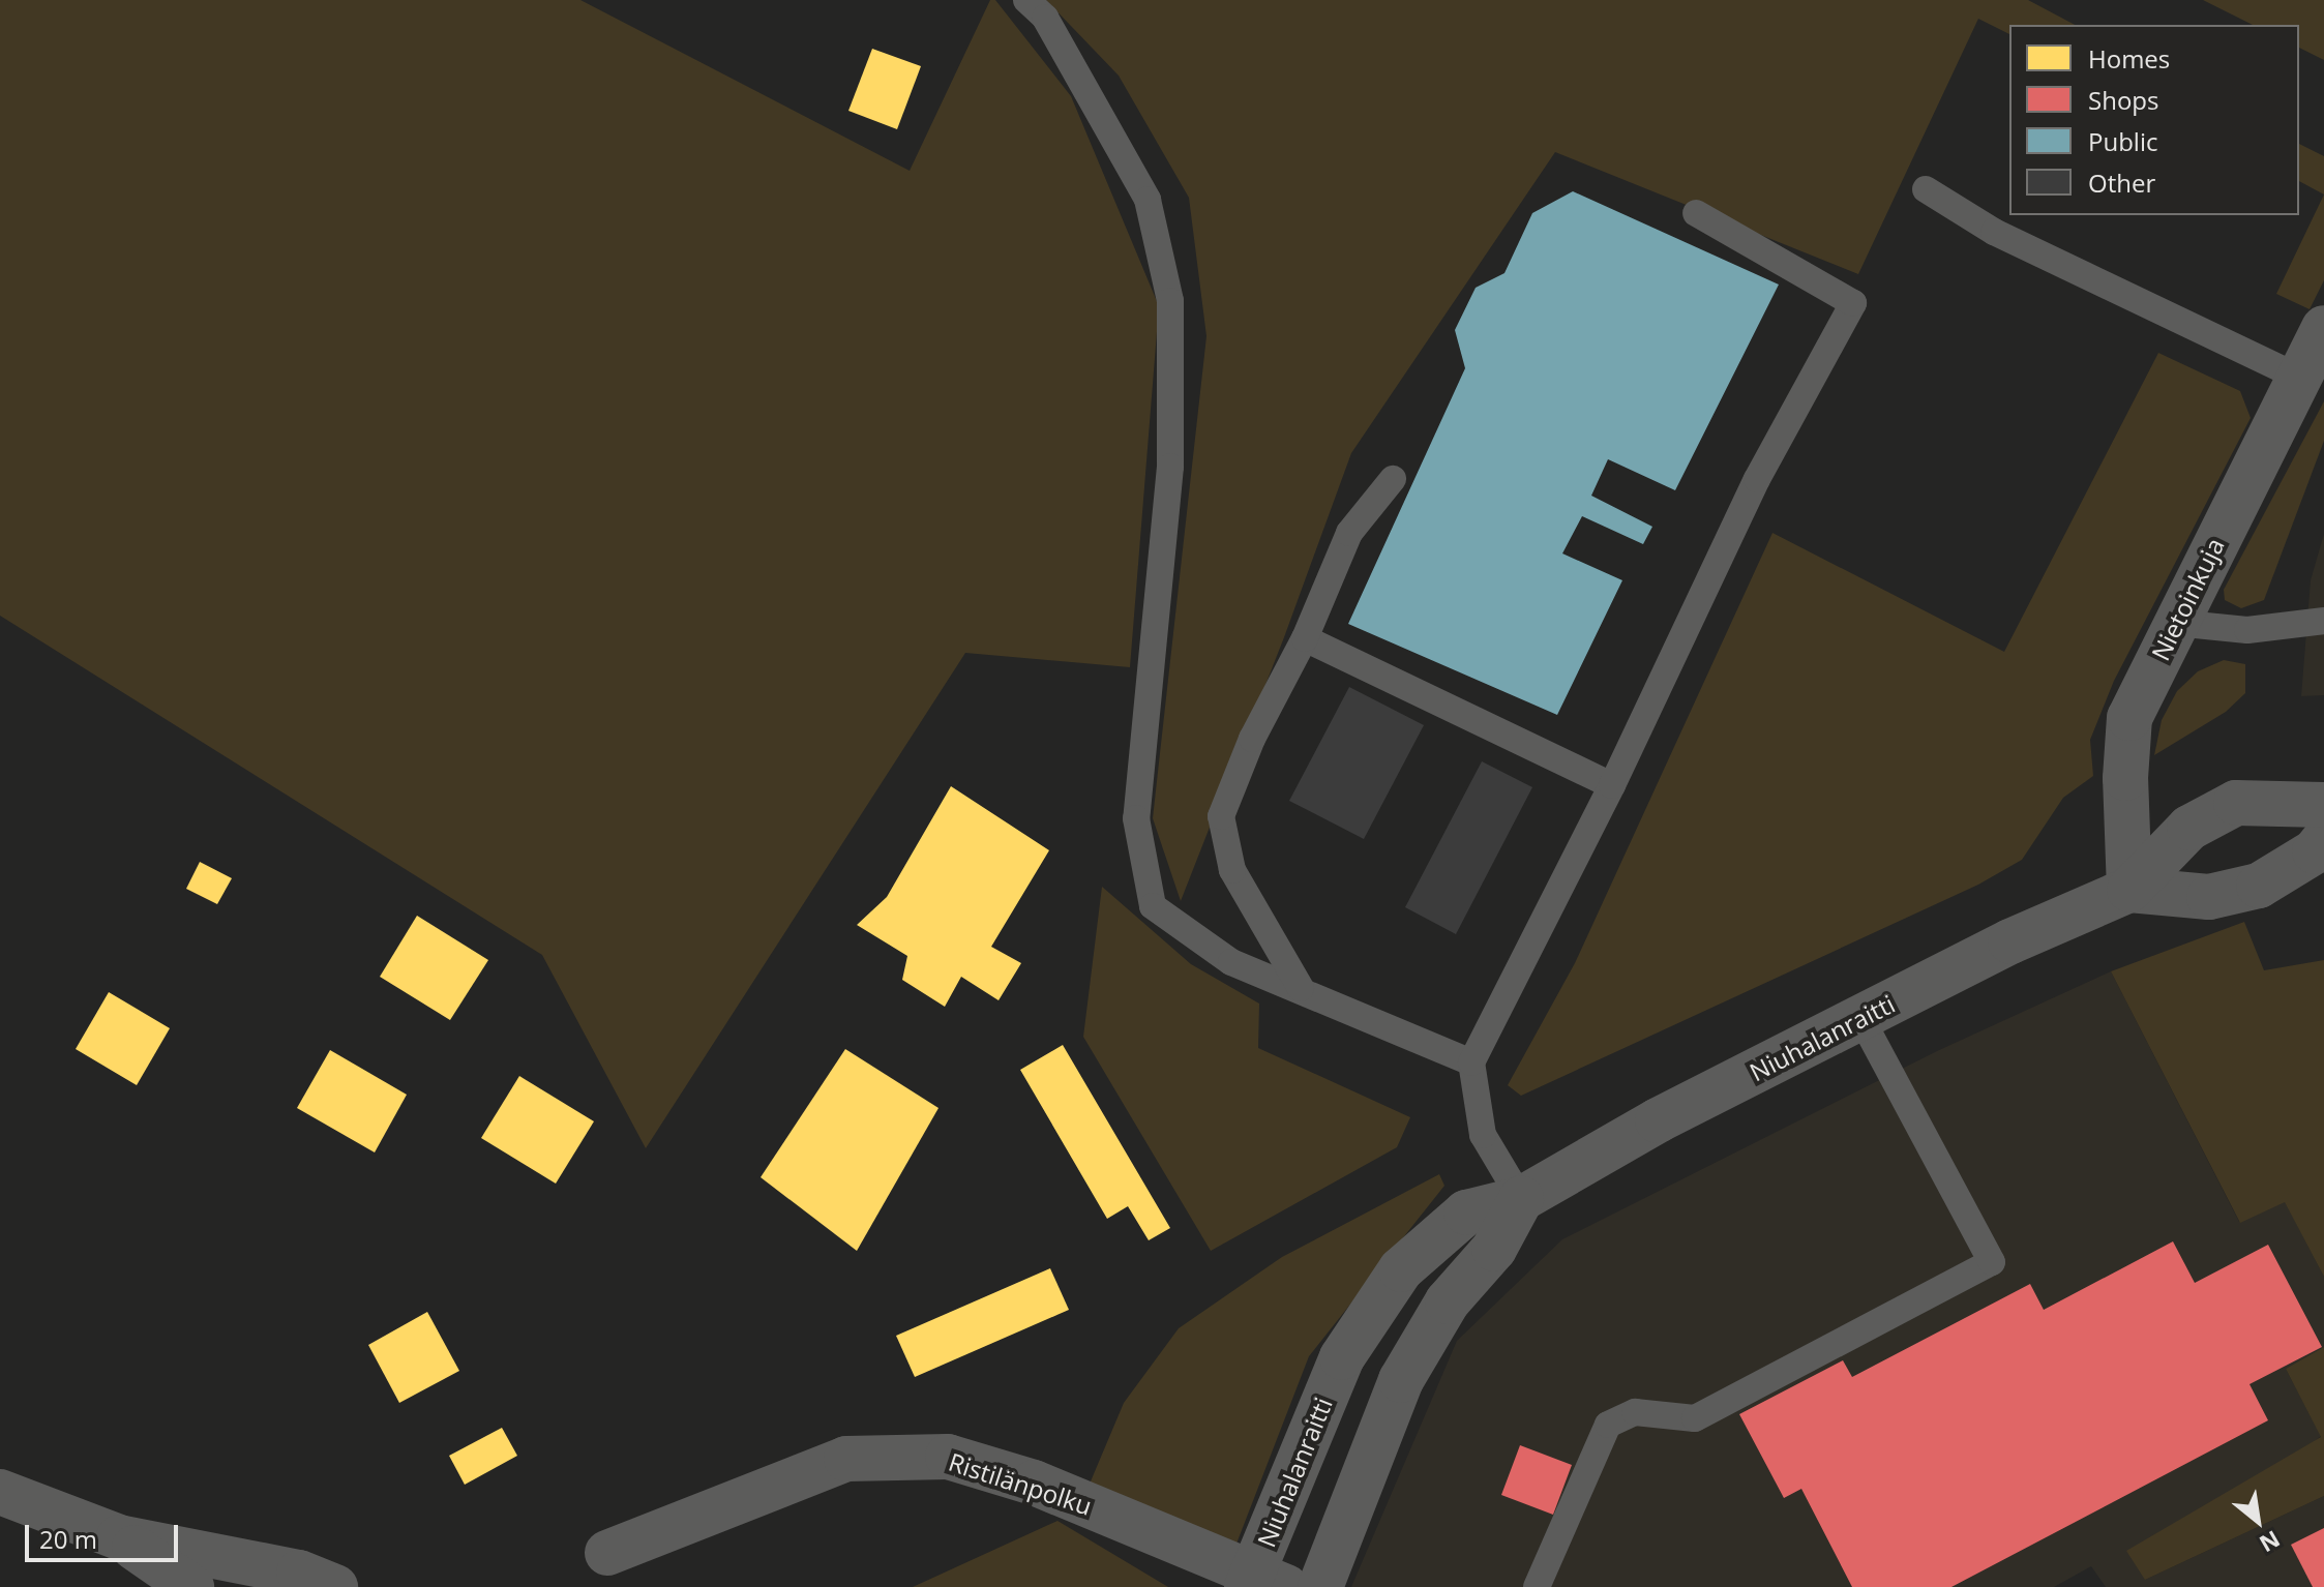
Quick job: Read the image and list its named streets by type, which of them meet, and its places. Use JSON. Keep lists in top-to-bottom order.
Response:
{
  "streets": {
    "street": ["Nietoinkuja", "Niuhalanraitti", "Ristilänpolku"]
  },
  "crossings": [
    ["Nietoinkuja", "Niuhalanraitti"],
    ["Niuhalanraitti", "Ristilänpolku"]
  ],
  "legend": [
    "Homes",
    "Shops",
    "Public",
    "Other"
  ],
  "scale_bar": "20 m",
  "north": "bottom right"
}
